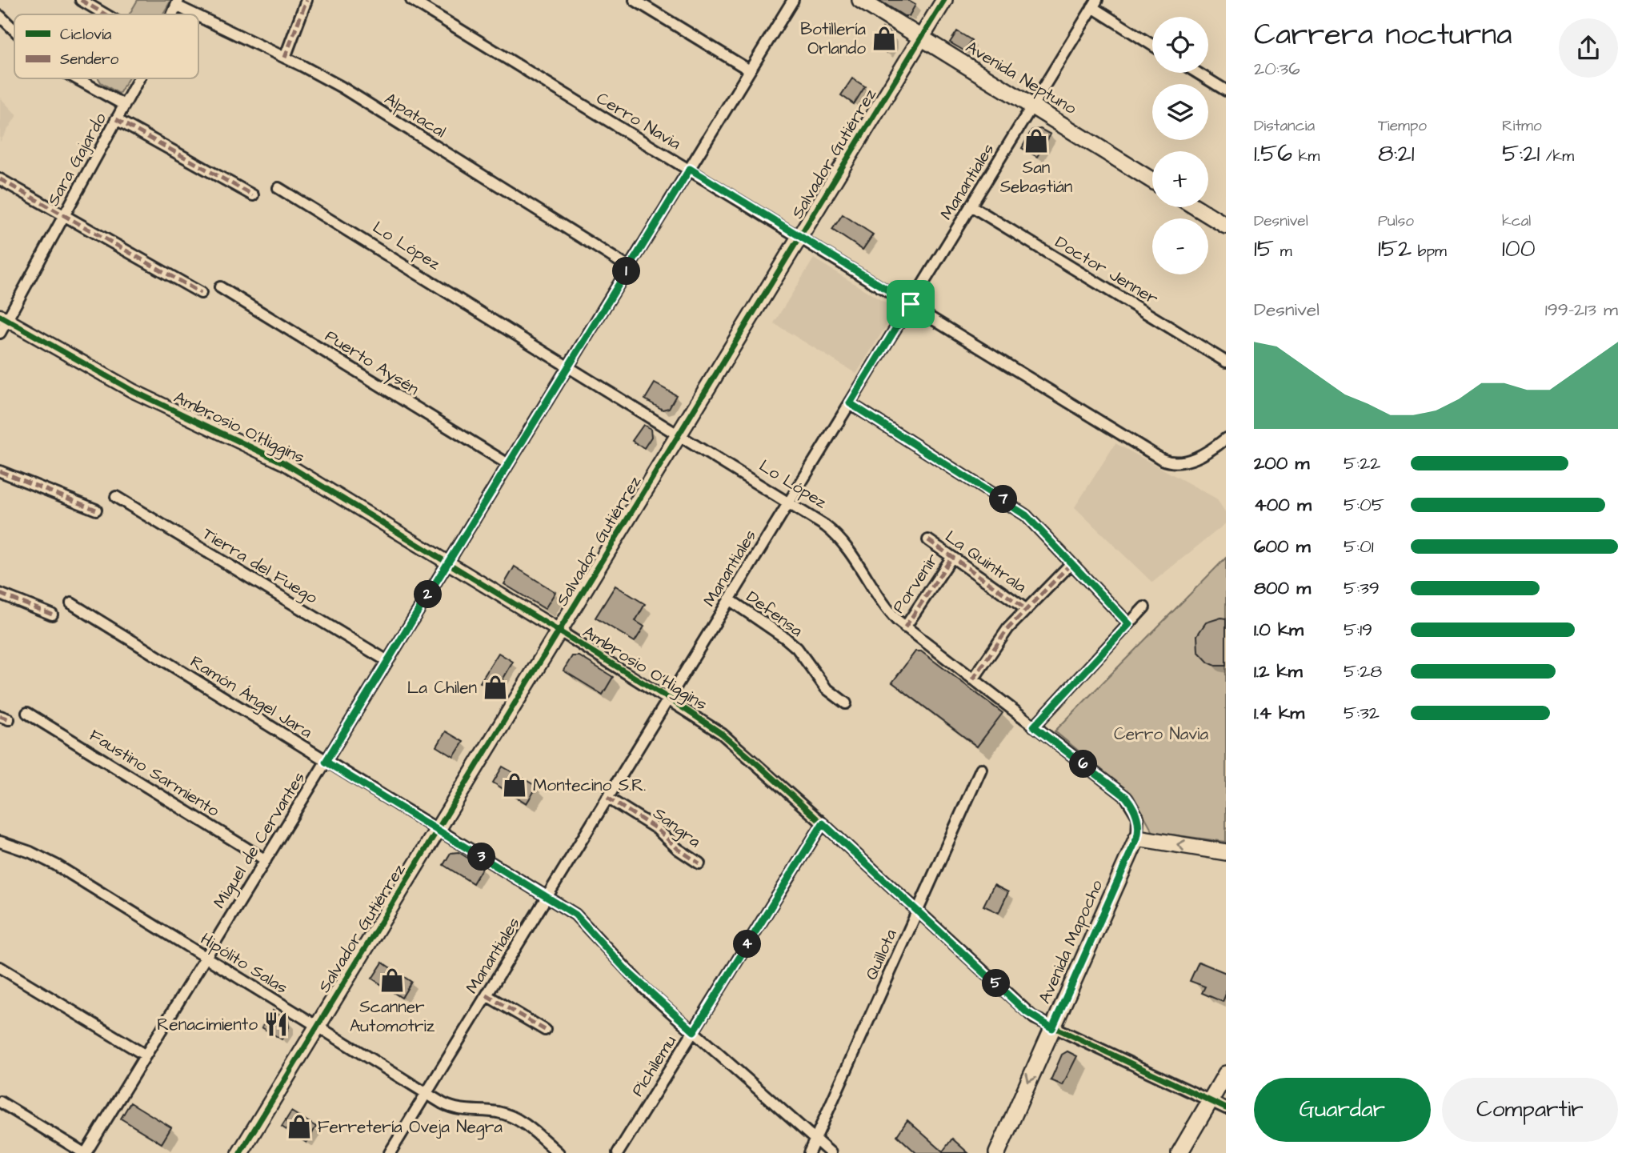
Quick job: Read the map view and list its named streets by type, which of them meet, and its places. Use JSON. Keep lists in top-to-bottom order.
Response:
{
  "streets": {
    "main road": ["Avenida Neptuno", "Salvador Gutiérrez", "Avenida Mapocho"],
    "street": [
      "Alpatacal",
      "Cerro Navia",
      "Sara Gajardo",
      "Manantiales",
      "Lo López",
      "Doctor Jenner",
      "Puerto Aysén",
      "Ambrosio O'Higgins",
      "La Quintrala",
      "Tierra del Fuego",
      "Porvenir",
      "Defensa",
      "Ramón Ángel Jara",
      "Faustino Sarmiento",
      "Sangra",
      "Miguel de Cervantes",
      "Quillota",
      "Hipólito Salas",
      "Pichilemu"
    ]
  },
  "crossings": [
    ["Avenida Neptuno", "Salvador Gutiérrez"],
    ["Avenida Neptuno", "Manantiales"],
    ["Alpatacal", "Miguel de Cervantes"],
    ["Cerro Navia", "Salvador Gutiérrez"],
    ["Cerro Navia", "Manantiales"],
    ["Cerro Navia", "Miguel de Cervantes"],
    ["Salvador Gutiérrez", "Lo López"],
    ["Salvador Gutiérrez", "Ambrosio O'Higgins"],
    ["Salvador Gutiérrez", "Ramón Ángel Jara"],
    ["Salvador Gutiérrez", "Hipólito Salas"],
    ["Sara Gajardo", "Ambrosio O'Higgins"],
    ["Manantiales", "Lo López"],
    ["Manantiales", "Doctor Jenner"],
    ["Manantiales", "Ambrosio O'Higgins"],
    ["Manantiales", "Defensa"],
    ["Manantiales", "Ramón Ángel Jara"],
    ["Manantiales", "Sangra"],
    ["Manantiales", "Hipólito Salas"],
    ["Lo López", "Porvenir"],
    ["Lo López", "Miguel de Cervantes"],
    ["Lo López", "Avenida Mapocho"],
    ["Puerto Aysén", "Miguel de Cervantes"],
    ["Ambrosio O'Higgins", "Miguel de Cervantes"],
    ["Ambrosio O'Higgins", "Avenida Mapocho"],
    ["Ambrosio O'Higgins", "Quillota"],
    ["Ambrosio O'Higgins", "Pichilemu"],
    ["La Quintrala", "Porvenir"],
    ["Tierra del Fuego", "Miguel de Cervantes"],
    ["Ramón Ángel Jara", "Miguel de Cervantes"],
    ["Ramón Ángel Jara", "Quillota"],
    ["Ramón Ángel Jara", "Pichilemu"],
    ["Faustino Sarmiento", "Miguel de Cervantes"],
    ["Miguel de Cervantes", "Hipólito Salas"]
  ],
  "one_way": ["Avenida Mapocho"],
  "parks": ["Cerro Navia"],
  "places": {
    "shop": [
      "Botillería Orlando",
      "San Sebastián",
      "La Chilen",
      "Montecino S.R.",
      "Scanner Automotriz",
      "Ferretería Oveja Negra"
    ],
    "restaurant": ["Renacimiento"]
  },
  "legend": ["Ciclovía", "Sendero"],
  "page": {
    "heading": ["Carrera nocturna", "20:36"],
    "map_buttons": ["+", "−"],
    "stats": [
      ["Distancia", "1.56 km"],
      ["Tiempo", "8:21"],
      ["Ritmo", "5:21 /km"],
      ["Desnivel", "15 m"],
      ["Pulso", "152 bpm"],
      ["kcal", "100"]
    ],
    "pins": [
      "1",
      "7",
      "2",
      "6",
      "3",
      "4",
      "5"
    ],
    "chart": ["Desnivel", "199–213 m"],
    "list": [
      {
        "name": "200 m",
        "note": "5:22"
      },
      {
        "name": "400 m",
        "note": "5:05"
      },
      {
        "name": "600 m",
        "note": "5:01"
      },
      {
        "name": "800 m",
        "note": "5:39"
      },
      {
        "name": "1.0 km",
        "note": "5:19"
      },
      {
        "name": "1.2 km",
        "note": "5:28"
      },
      {
        "name": "1.4 km",
        "note": "5:32"
      }
    ],
    "buttons": ["Guardar", "Compartir"]
  }
}
